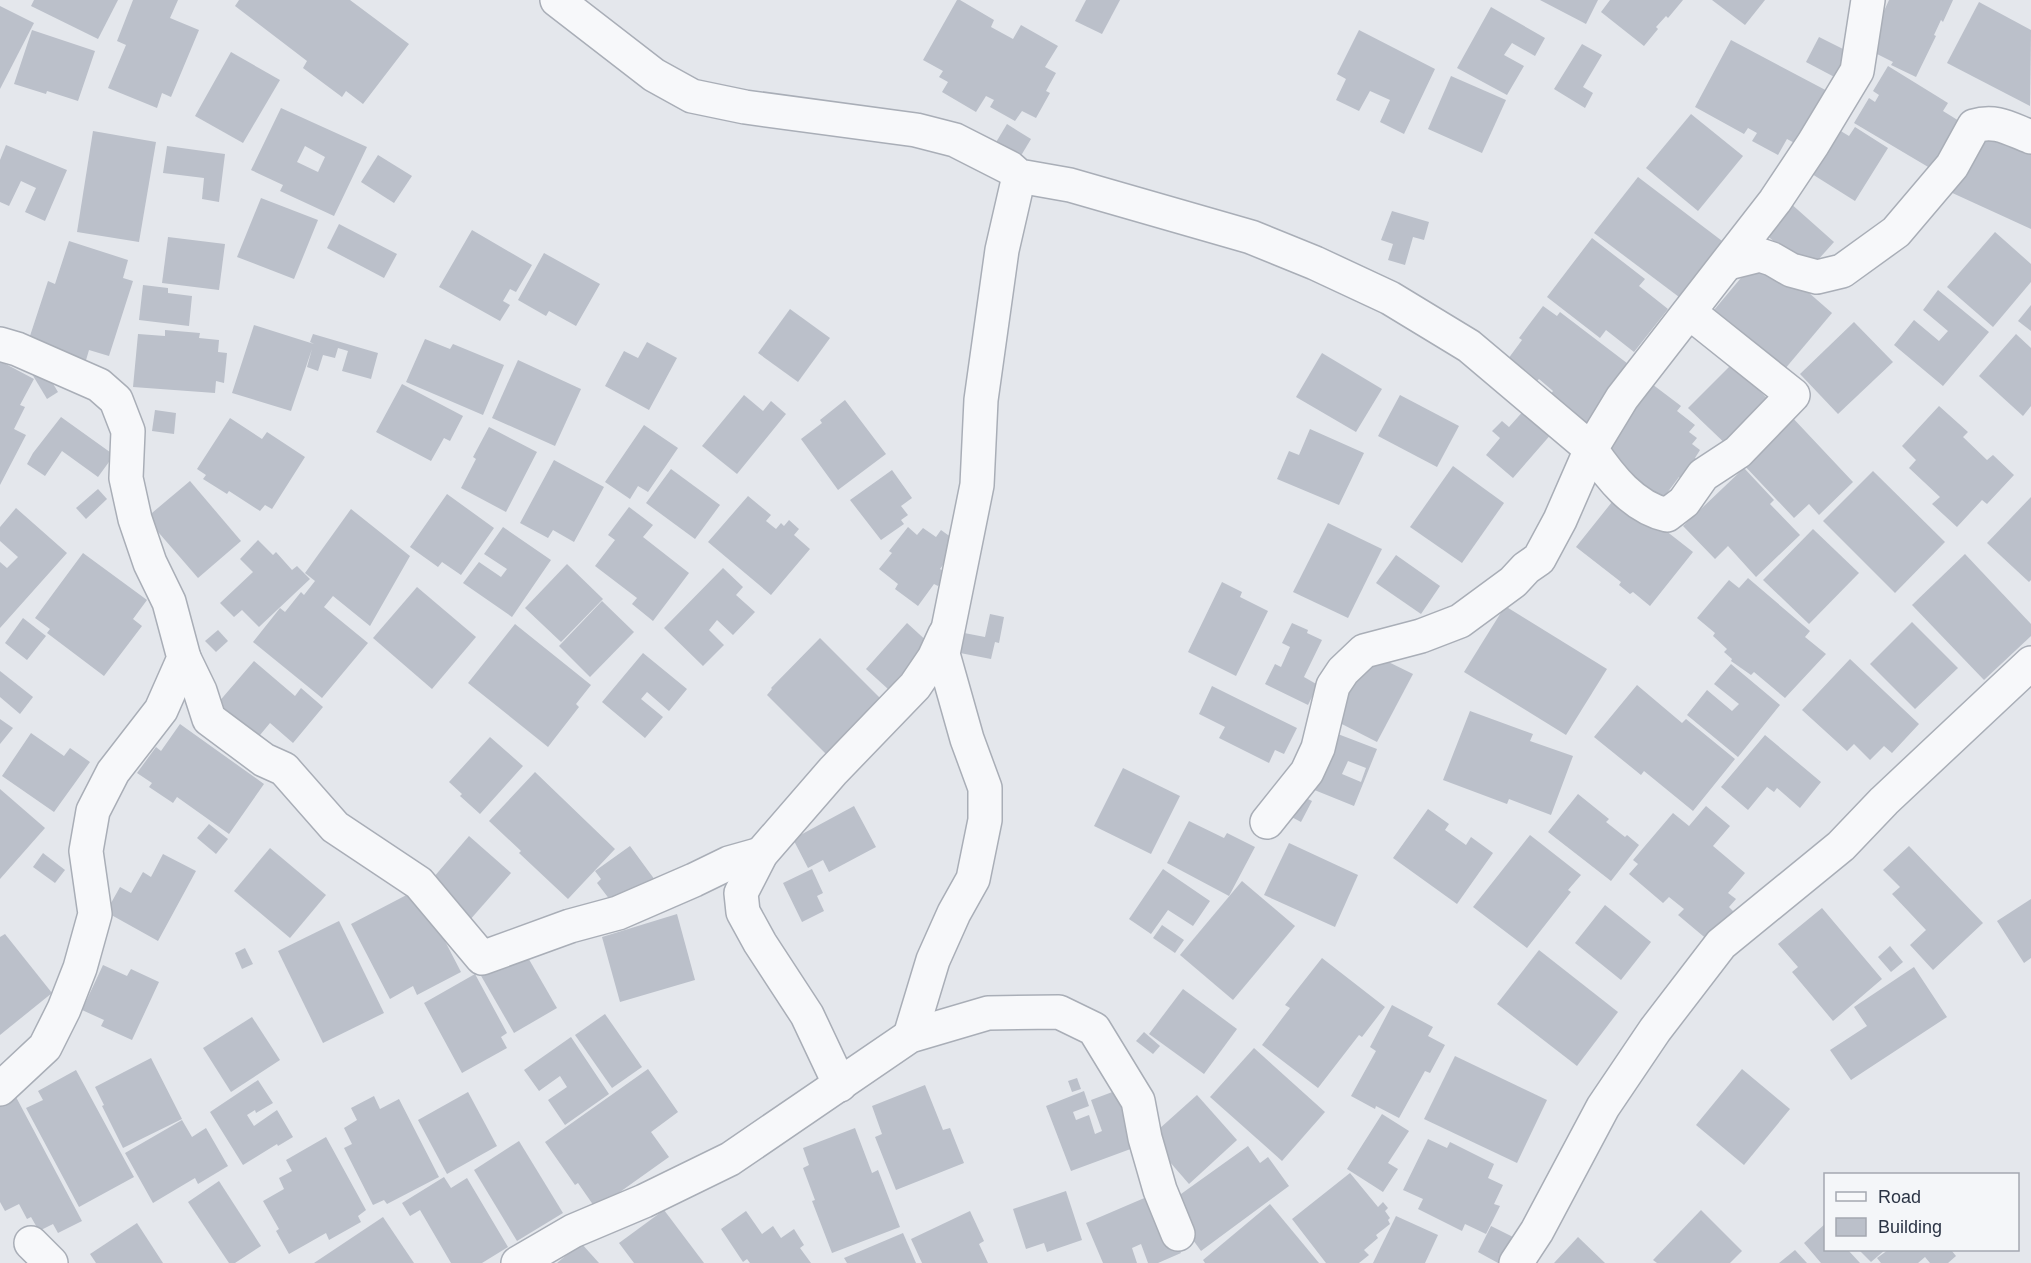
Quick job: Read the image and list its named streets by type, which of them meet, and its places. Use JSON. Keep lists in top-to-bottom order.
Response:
{
  "legend": ["Road", "Building"]
}
